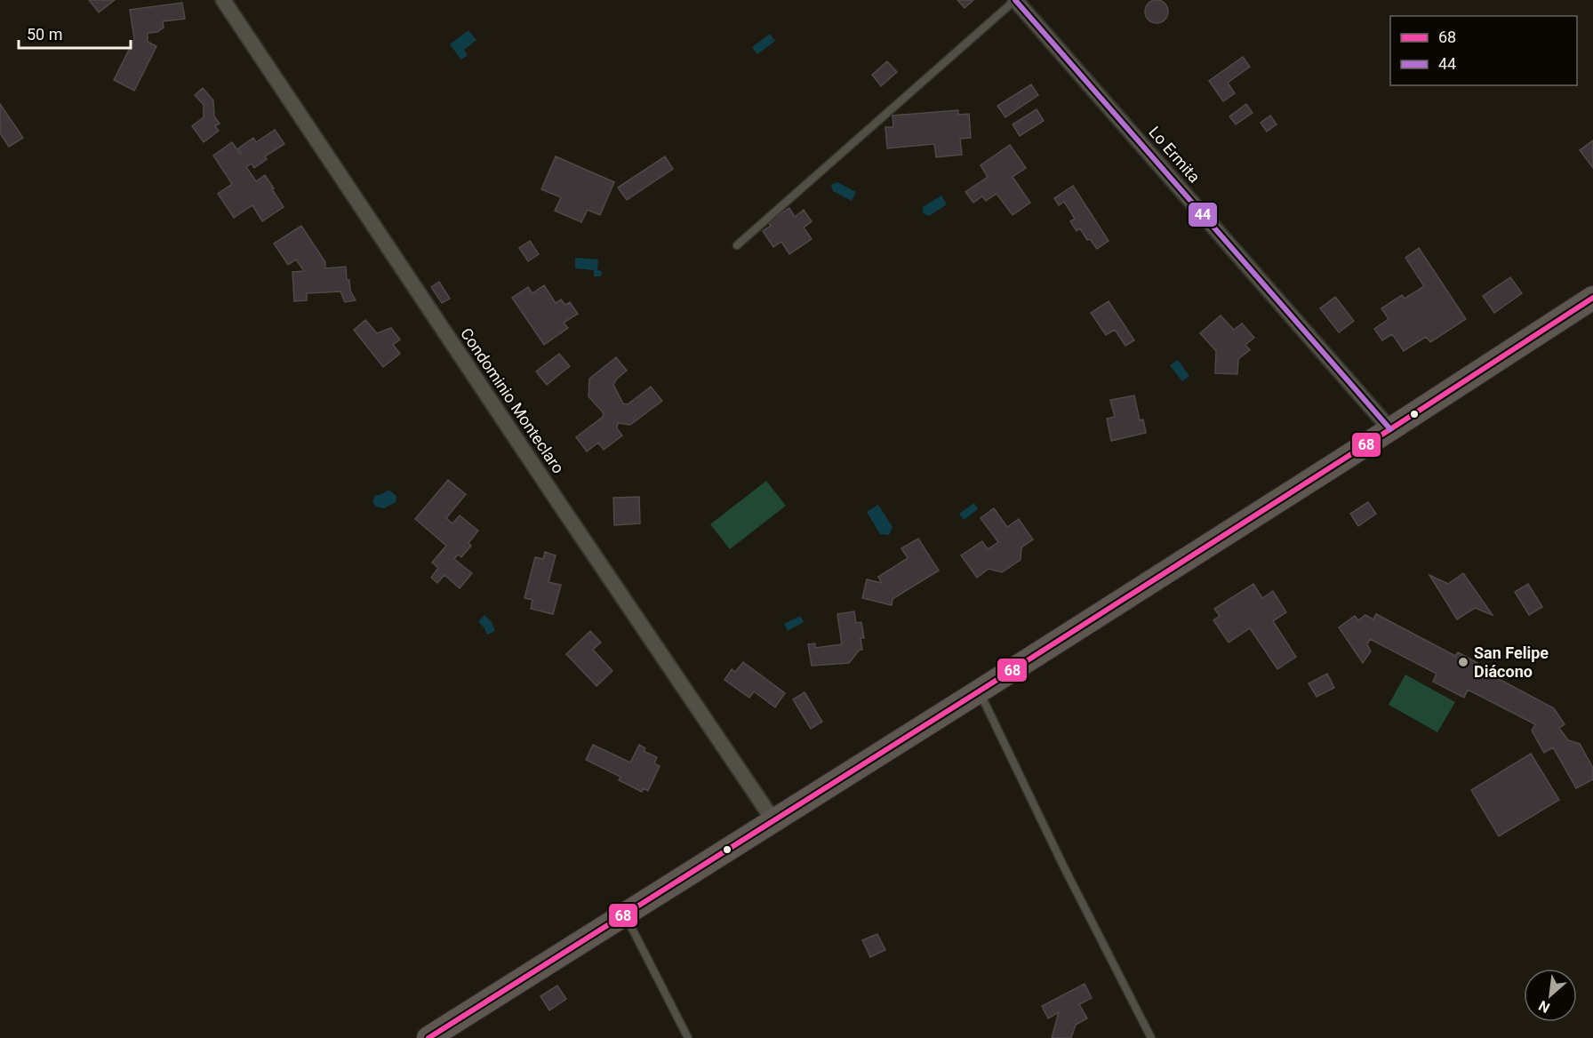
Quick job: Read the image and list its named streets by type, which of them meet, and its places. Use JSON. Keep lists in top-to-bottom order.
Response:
{
  "streets": {
    "street": ["Lo Ermita", "Condominio Monteclaro"]
  },
  "places": ["San Felipe Diácono"],
  "lines": ["transit line 44", "transit line 68"],
  "legend": ["68", "44"],
  "scale_bar": "50 m",
  "north": "bottom left"
}
